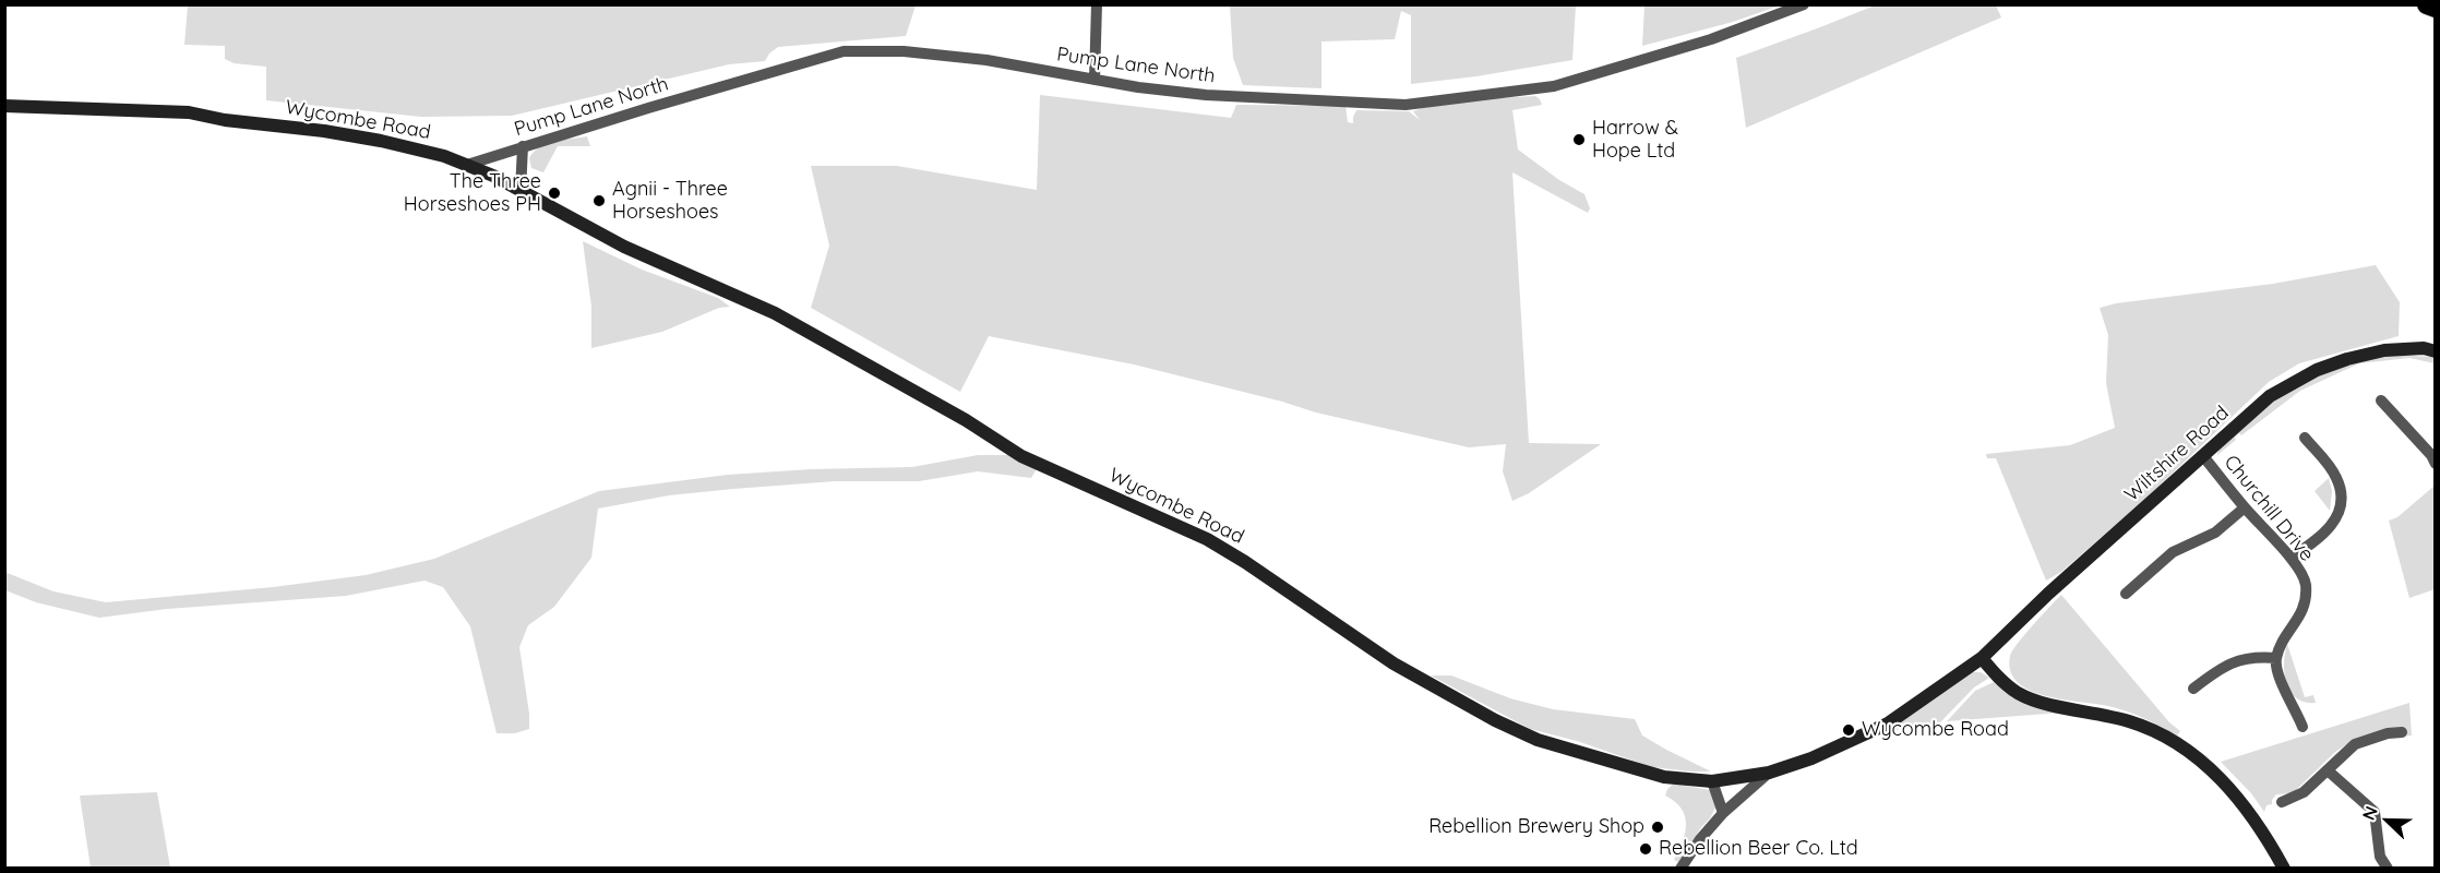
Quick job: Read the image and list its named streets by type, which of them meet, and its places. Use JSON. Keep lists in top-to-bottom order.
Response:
{
  "streets": {
    "street": [
      "Pump Lane North",
      "Wycombe Road",
      "Wiltshire Road",
      "Churchill Drive"
    ]
  },
  "crossings": [
    ["Pump Lane North", "Wycombe Road"],
    ["Wycombe Road", "Wiltshire Road"],
    ["Wiltshire Road", "Churchill Drive"]
  ],
  "places": [
    "Harrow & Hope Ltd",
    "The Three Horseshoes PH",
    "Agnii - Three Horseshoes",
    "Wycombe Road",
    "Rebellion Brewery Shop",
    "Rebellion Beer Co. Ltd"
  ],
  "north": "top left"
}
